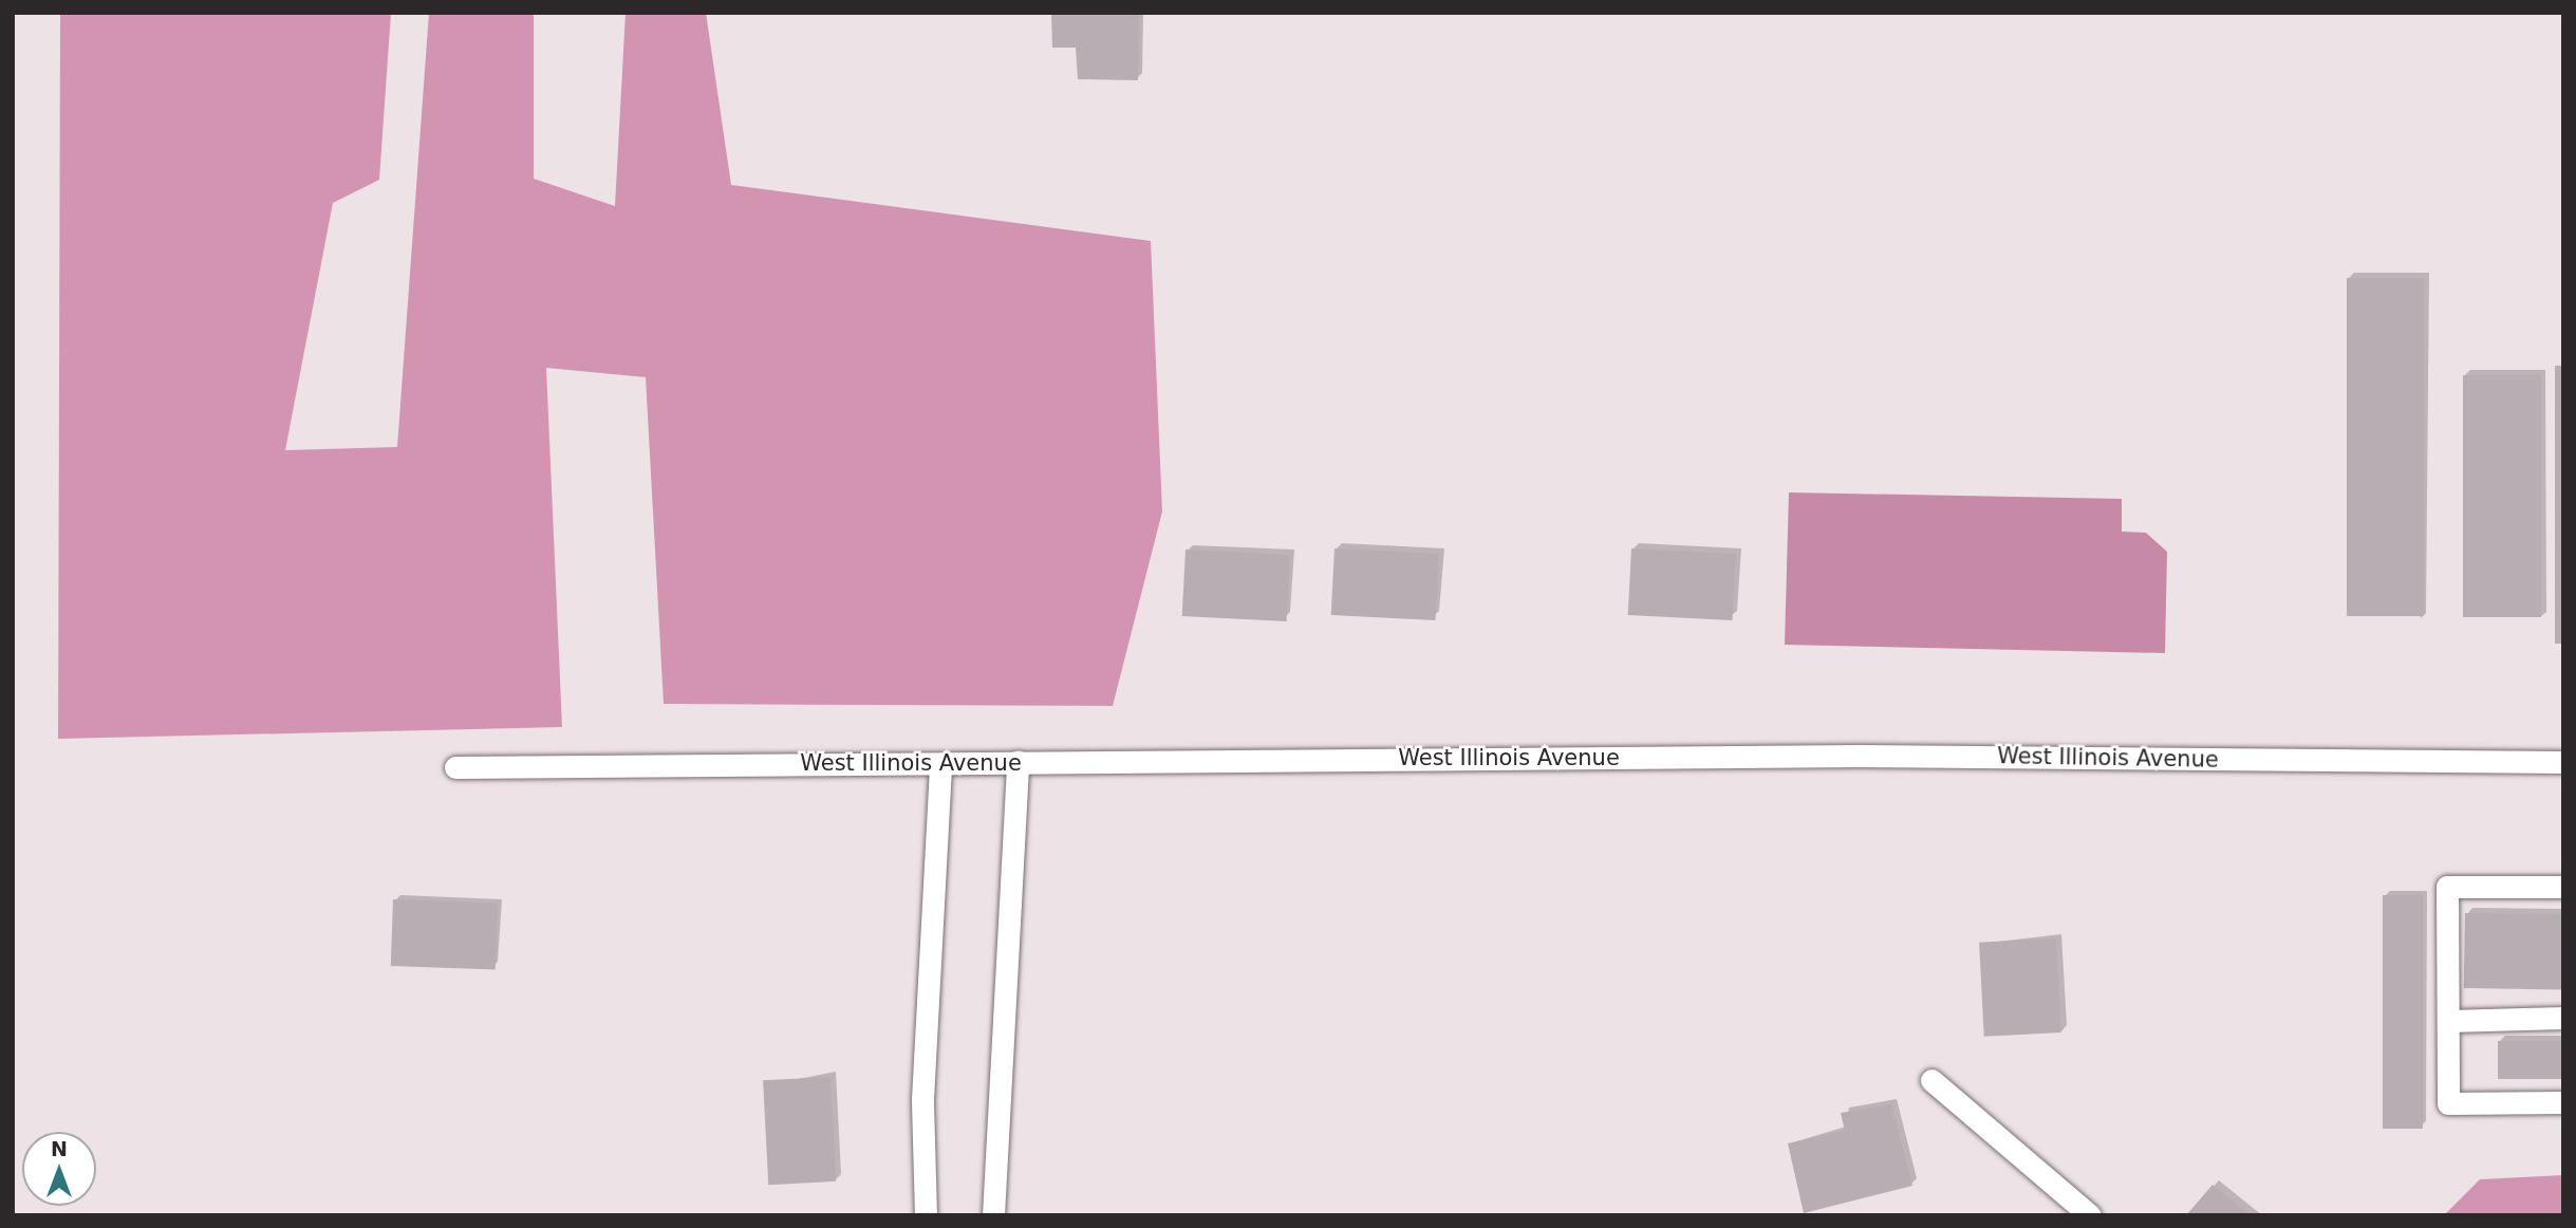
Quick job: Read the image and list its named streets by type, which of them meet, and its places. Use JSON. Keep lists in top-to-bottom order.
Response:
{
  "streets": {
    "lane": ["West Illinois Avenue"]
  },
  "north": "top"
}
